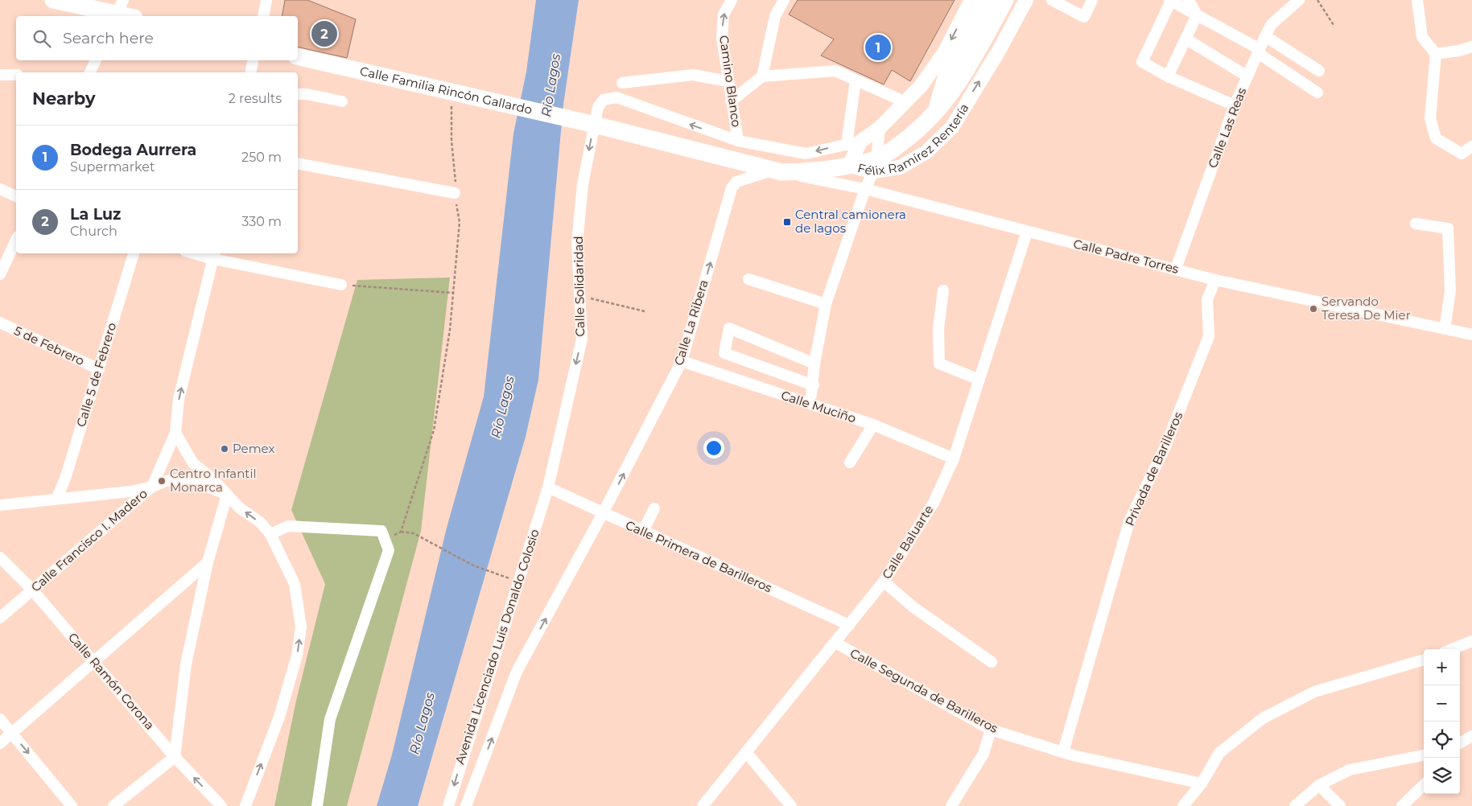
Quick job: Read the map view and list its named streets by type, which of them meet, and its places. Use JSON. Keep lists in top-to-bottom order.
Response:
{
  "streets": {
    "highway": ["Calle Familia Rincón Gallardo"],
    "main road": ["Félix Ramírez Rentería"],
    "street": [
      "Camino Blanco",
      "Calle Las Reas",
      "Calle Padre Torres",
      "Calle Solidaridad",
      "Calle La Ribera",
      "5 de Febrero",
      "Calle 5 de Febrero",
      "Calle Muciño",
      "Privada de Barilleros",
      "Calle Francisco I. Madero",
      "Calle Baluarte",
      "Calle Primera de Barilleros",
      "Avenida Licenciado Luis Donaldo Colosio",
      "Calle Ramón Corona",
      "Calle Segunda de Barilleros"
    ]
  },
  "crossings": [
    ["Camino Blanco", "Calle Solidaridad"],
    ["Calle Familia Rincón Gallardo", "Félix Ramírez Rentería"],
    ["Calle Familia Rincón Gallardo", "Calle Padre Torres"],
    ["Calle Familia Rincón Gallardo", "Calle La Ribera"],
    ["Calle Las Reas", "Calle Padre Torres"],
    ["Calle Padre Torres", "Calle La Ribera"],
    ["Calle Padre Torres", "Privada de Barilleros"],
    ["Calle Padre Torres", "Calle Baluarte"],
    ["Calle Solidaridad", "Calle Primera de Barilleros"],
    ["Calle Solidaridad", "Avenida Licenciado Luis Donaldo Colosio"],
    ["Calle La Ribera", "Calle Muciño"],
    ["Calle La Ribera", "Calle Primera de Barilleros"],
    ["Calle La Ribera", "Avenida Licenciado Luis Donaldo Colosio"],
    ["5 de Febrero", "Calle 5 de Febrero"],
    ["Calle Muciño", "Calle Baluarte"],
    ["Privada de Barilleros", "Calle Segunda de Barilleros"],
    ["Calle Francisco I. Madero", "Calle Ramón Corona"],
    ["Calle Baluarte", "Calle Primera de Barilleros"],
    ["Calle Baluarte", "Calle Segunda de Barilleros"],
    ["Calle Primera de Barilleros", "Avenida Licenciado Luis Donaldo Colosio"]
  ],
  "one_way": ["Calle La Ribera", "Calle Francisco I. Madero"],
  "water": ["Río Lagos"],
  "places": {
    "transit": ["Central camionera de lagos"],
    "other": ["Servando Teresa De Mier", "Pemex", "Centro Infantil Monarca"]
  },
  "page": {
    "search": "Search here",
    "pins": ["2", "1"],
    "heading": ["Nearby", "2 results"],
    "list": [
      {
        "mark": "1",
        "name": "Bodega Aurrera",
        "note": "Supermarket",
        "value": "250 m"
      },
      {
        "mark": "2",
        "name": "La Luz",
        "note": "Church",
        "value": "330 m"
      }
    ],
    "map_buttons": ["+", "−"]
  }
}
